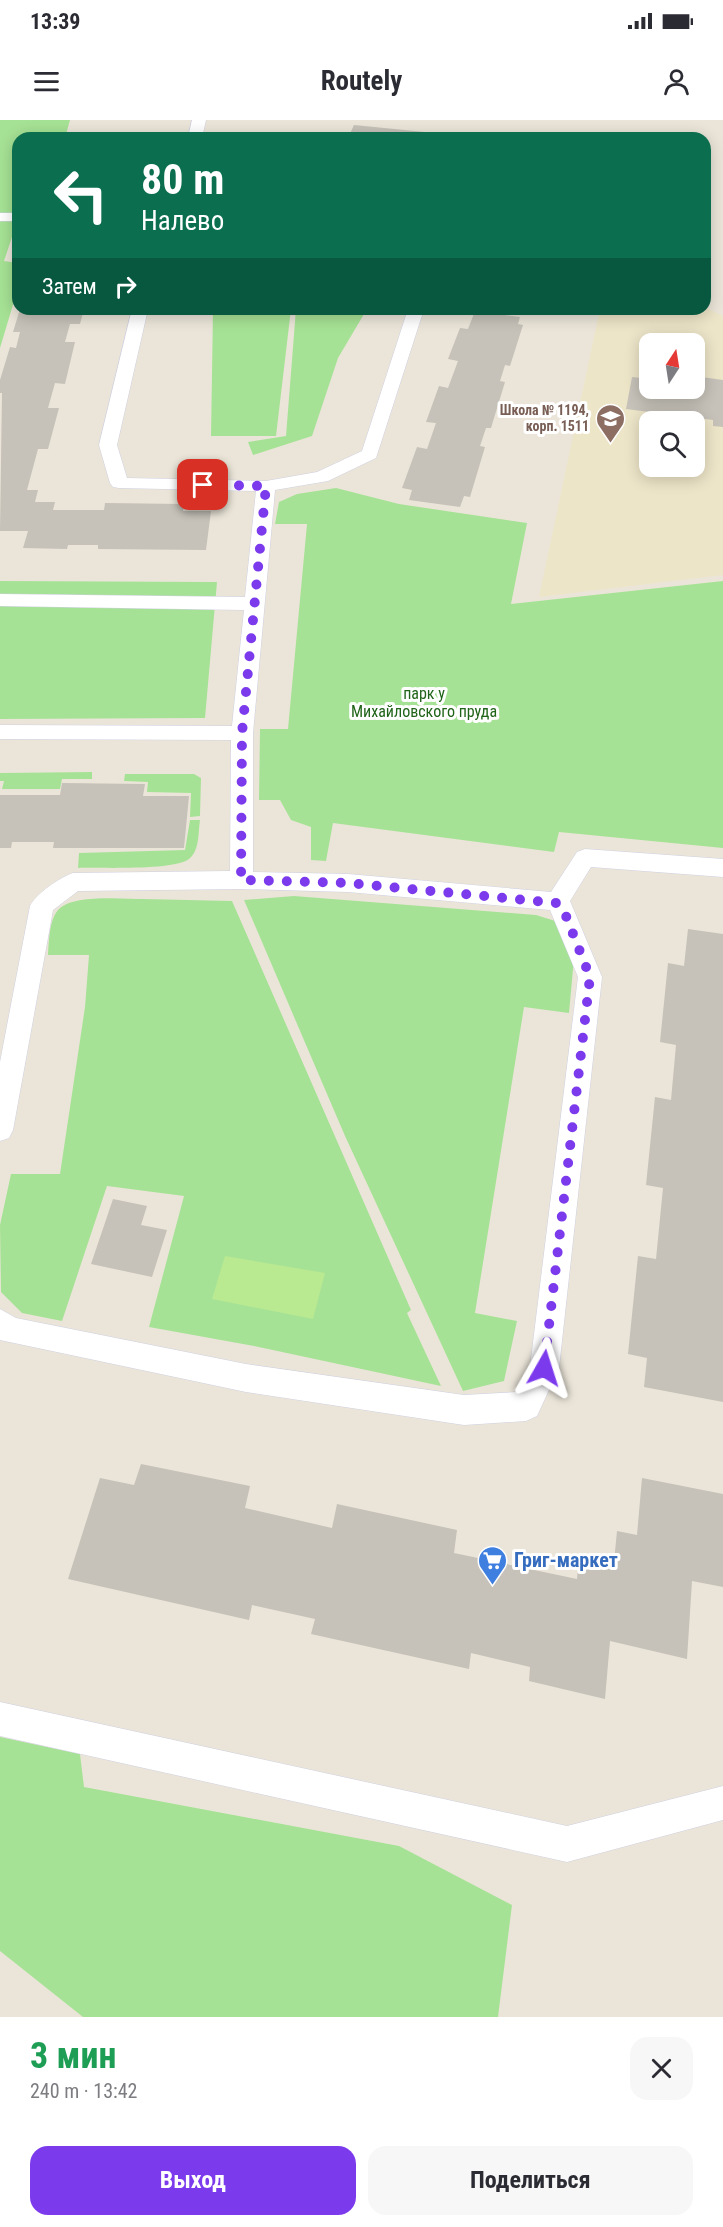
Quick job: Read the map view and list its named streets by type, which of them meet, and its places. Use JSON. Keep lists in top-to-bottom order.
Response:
{
  "parks": ["парк у Михайловского пруда"],
  "places": {
    "school or university": ["Школа № 1194, корп. 1511"],
    "supermarket": ["Григ-маркет"]
  },
  "north": "top",
  "page": {
    "status": "13:39",
    "header": "Routely",
    "turn": ["80 m", "Налево"],
    "then": "Затем",
    "heading": ["3 мин", "240 m · 13:42"],
    "buttons": ["Выход", "Поделиться"]
  }
}
